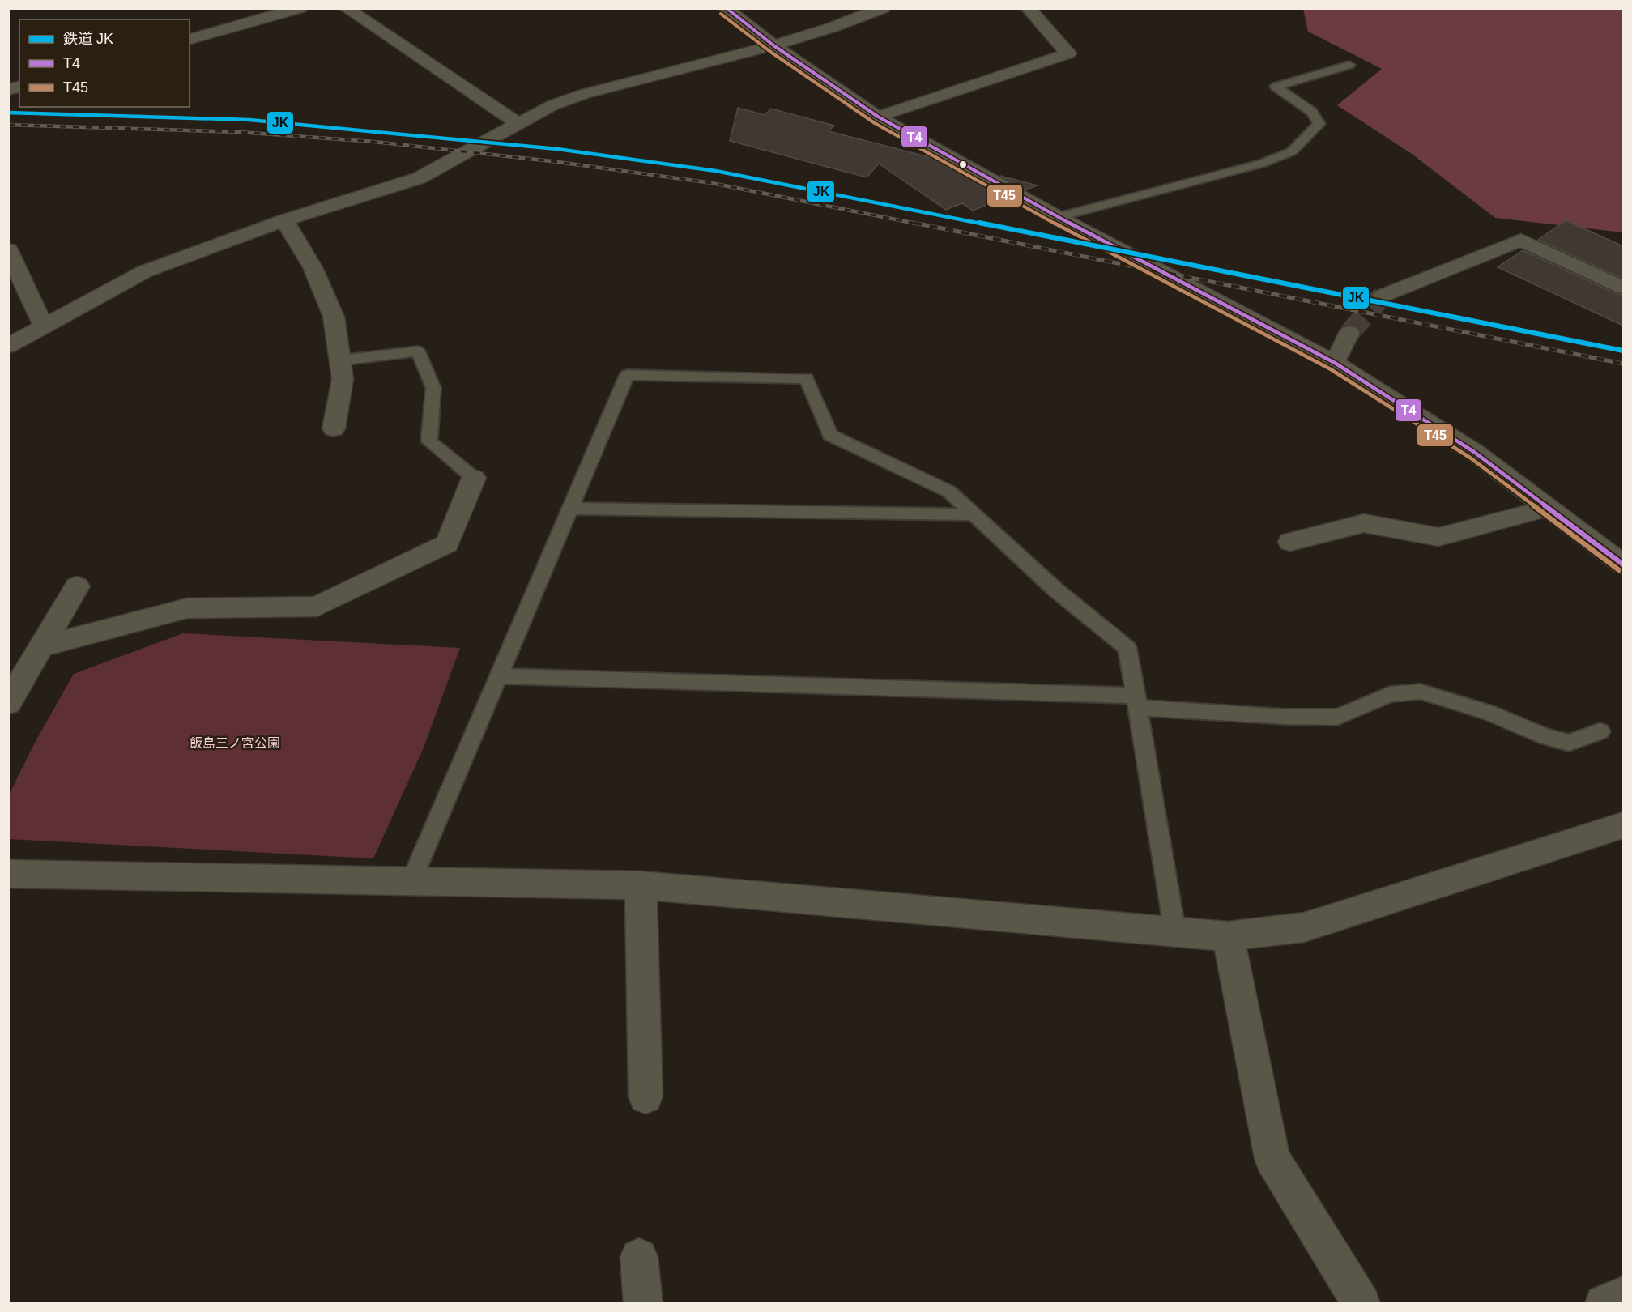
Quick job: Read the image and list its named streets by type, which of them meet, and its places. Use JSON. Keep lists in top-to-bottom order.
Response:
{
  "parks": ["飯島三ノ宮公園"],
  "lines": ["transit line T4", "transit line T45", "rail line JK"],
  "legend": ["鉄道 JK", "T4", "T45"]
}
